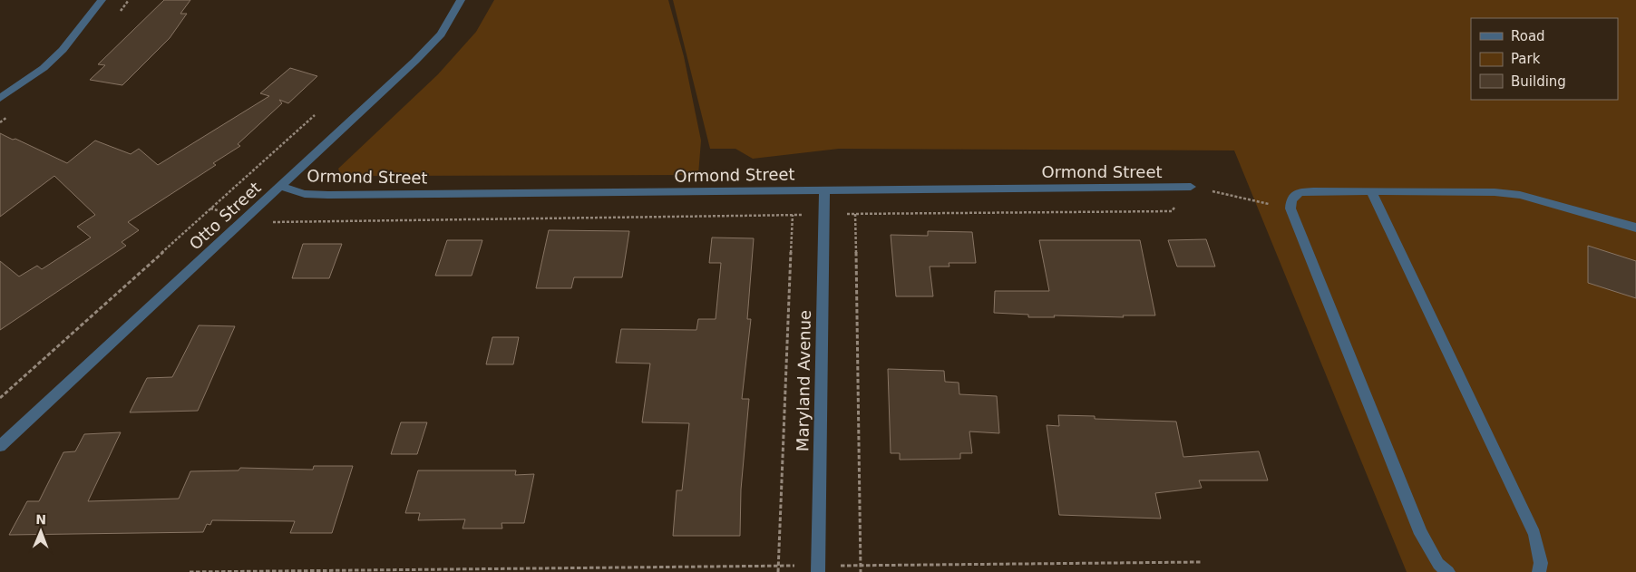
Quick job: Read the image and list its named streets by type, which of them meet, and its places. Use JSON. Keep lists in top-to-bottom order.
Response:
{
  "streets": {
    "street": ["Ormond Street", "Otto Street", "Maryland Avenue"]
  },
  "crossings": [
    ["Ormond Street", "Otto Street"],
    ["Ormond Street", "Maryland Avenue"]
  ],
  "legend": ["Road", "Park", "Building"],
  "north": "top"
}
